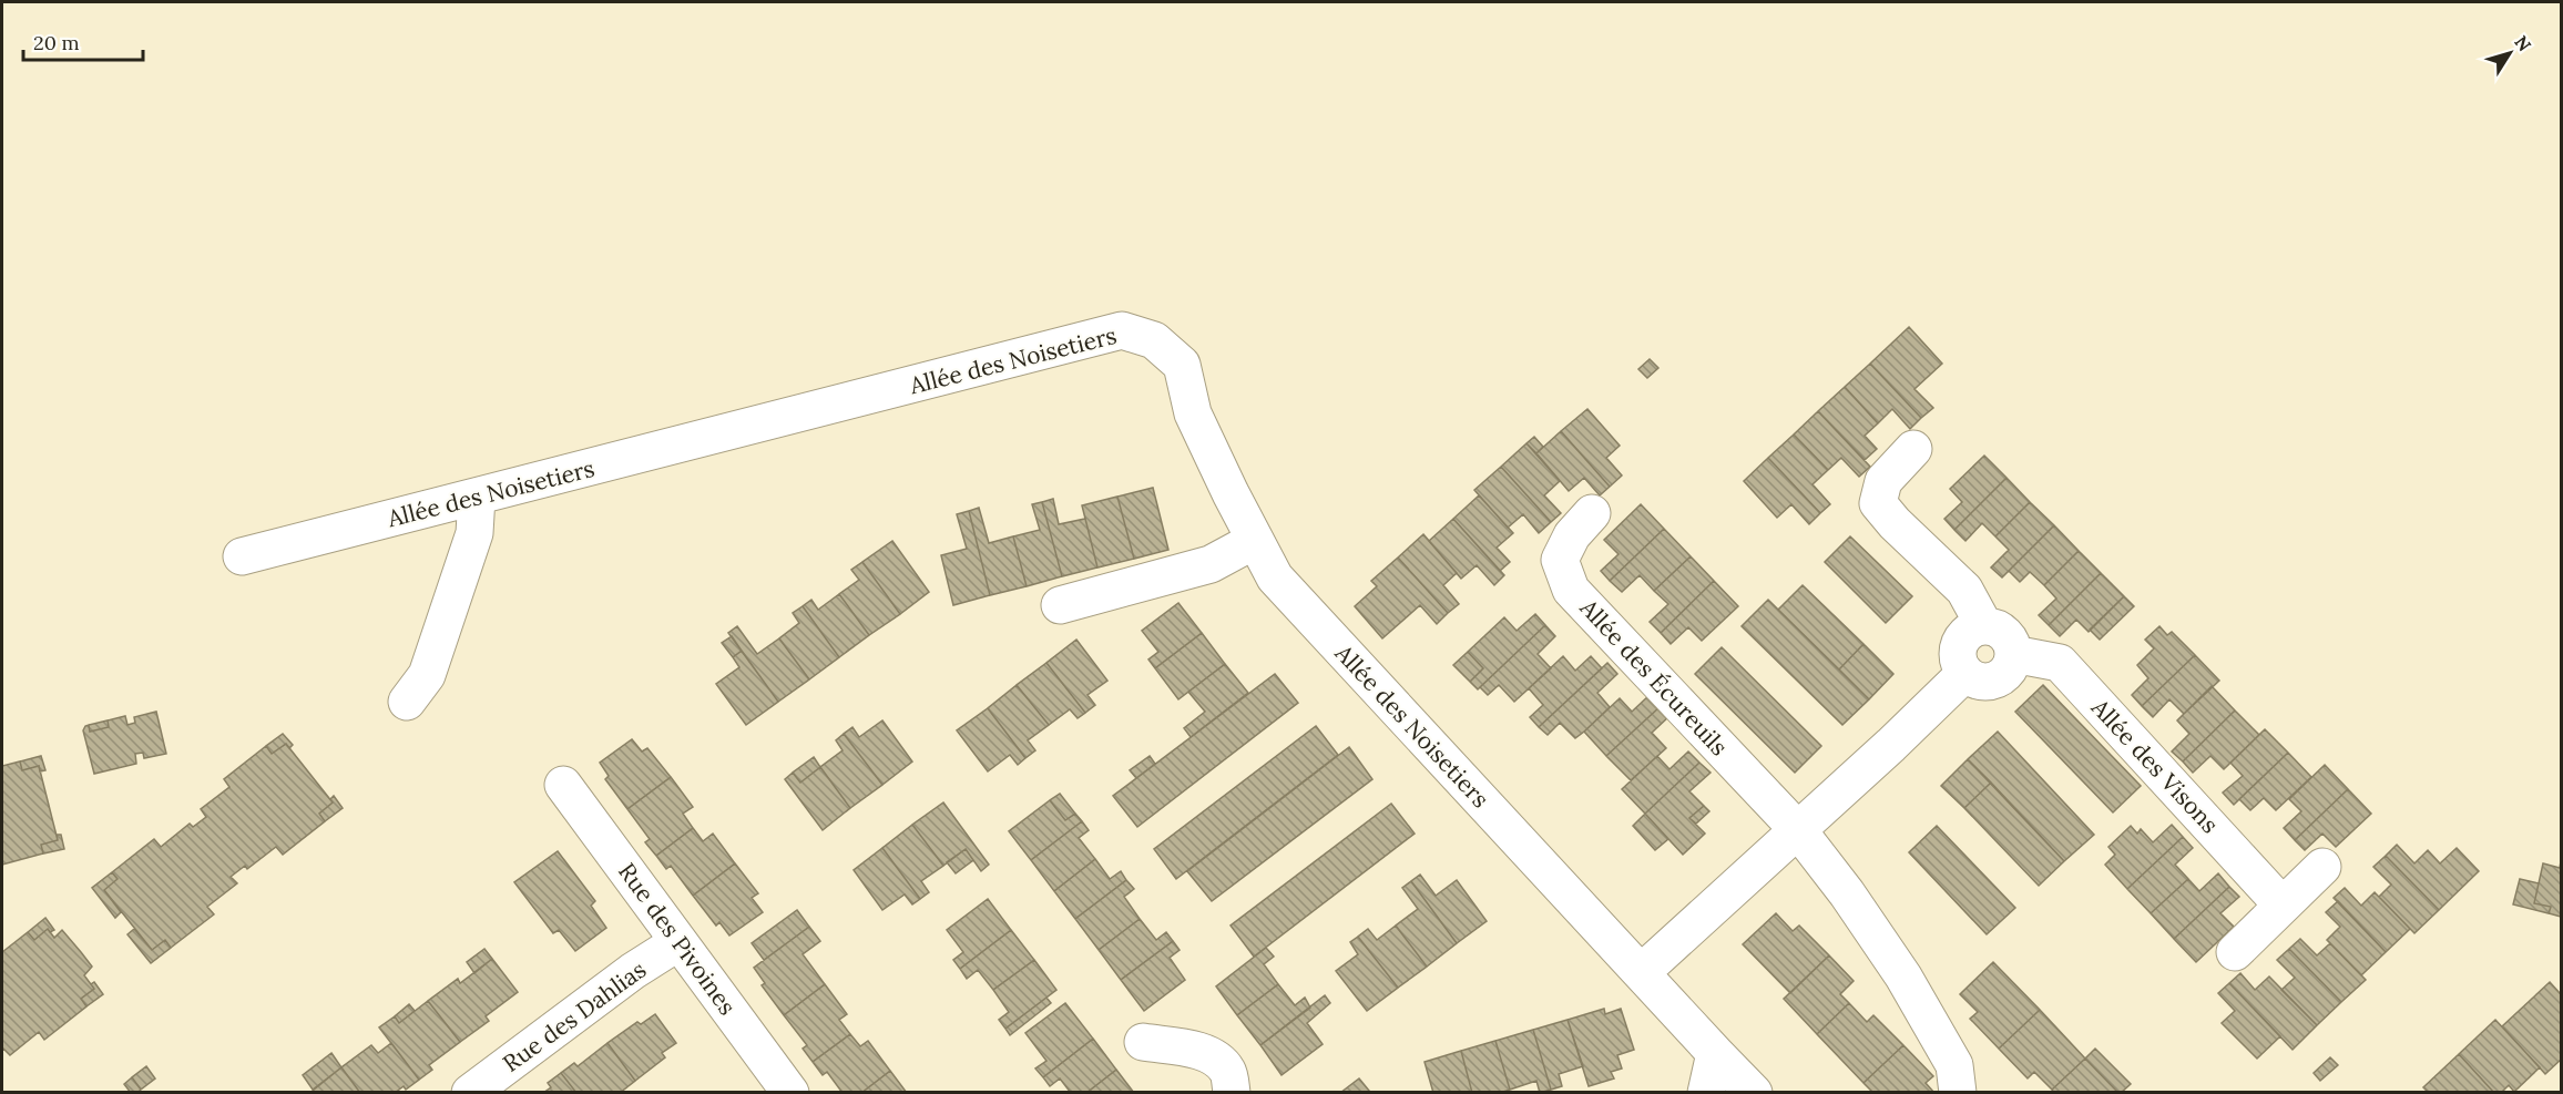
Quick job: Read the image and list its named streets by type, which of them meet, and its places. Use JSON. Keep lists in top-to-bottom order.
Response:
{
  "streets": {
    "street": [
      "Allée des Noisetiers",
      "Allée des Écureuils",
      "Allée des Visons",
      "Rue des Pivoines",
      "Rue des Dahlias"
    ]
  },
  "crossings": [
    ["Rue des Pivoines", "Rue des Dahlias"]
  ],
  "scale_bar": "20 m",
  "north": "top right"
}
